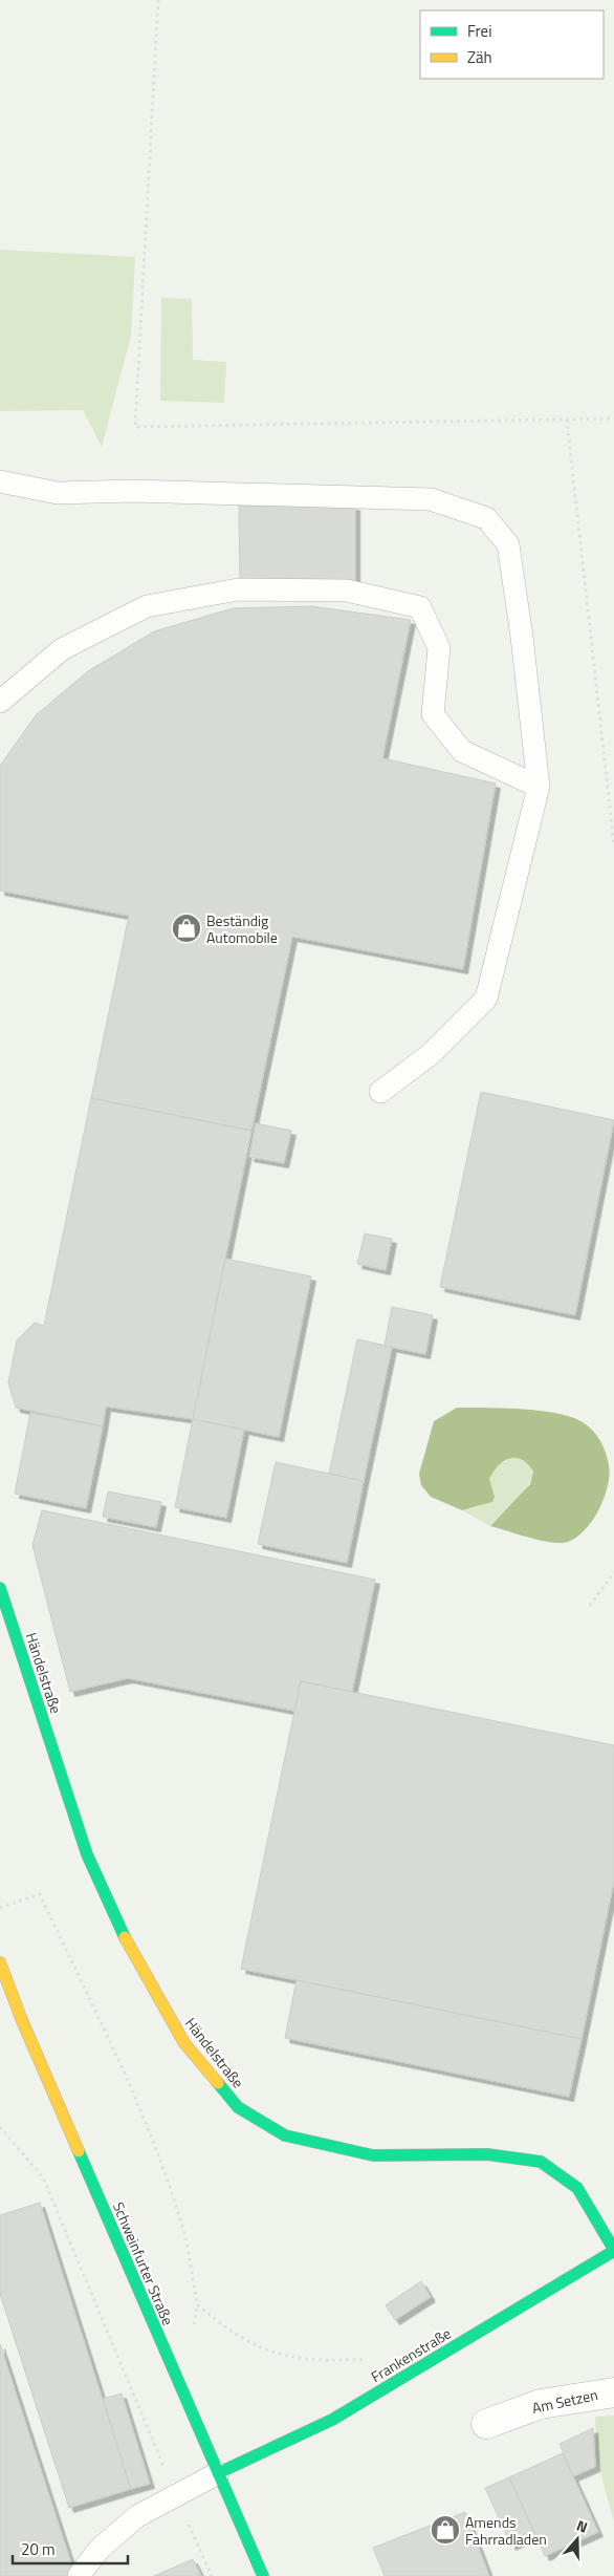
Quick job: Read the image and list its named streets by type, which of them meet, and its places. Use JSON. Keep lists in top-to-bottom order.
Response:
{
  "streets": {
    "street": [
      "Händelstraße",
      "Schweinfurter Straße",
      "Frankenstraße",
      "Am Setzen"
    ]
  },
  "crossings": [
    ["Händelstraße", "Frankenstraße"],
    ["Schweinfurter Straße", "Frankenstraße"]
  ],
  "places": {
    "shop": ["Beständig Automobile", "Amends Fahrradladen"]
  },
  "legend": ["Frei", "Zäh"],
  "scale_bar": "20 m",
  "north": "top"
}
